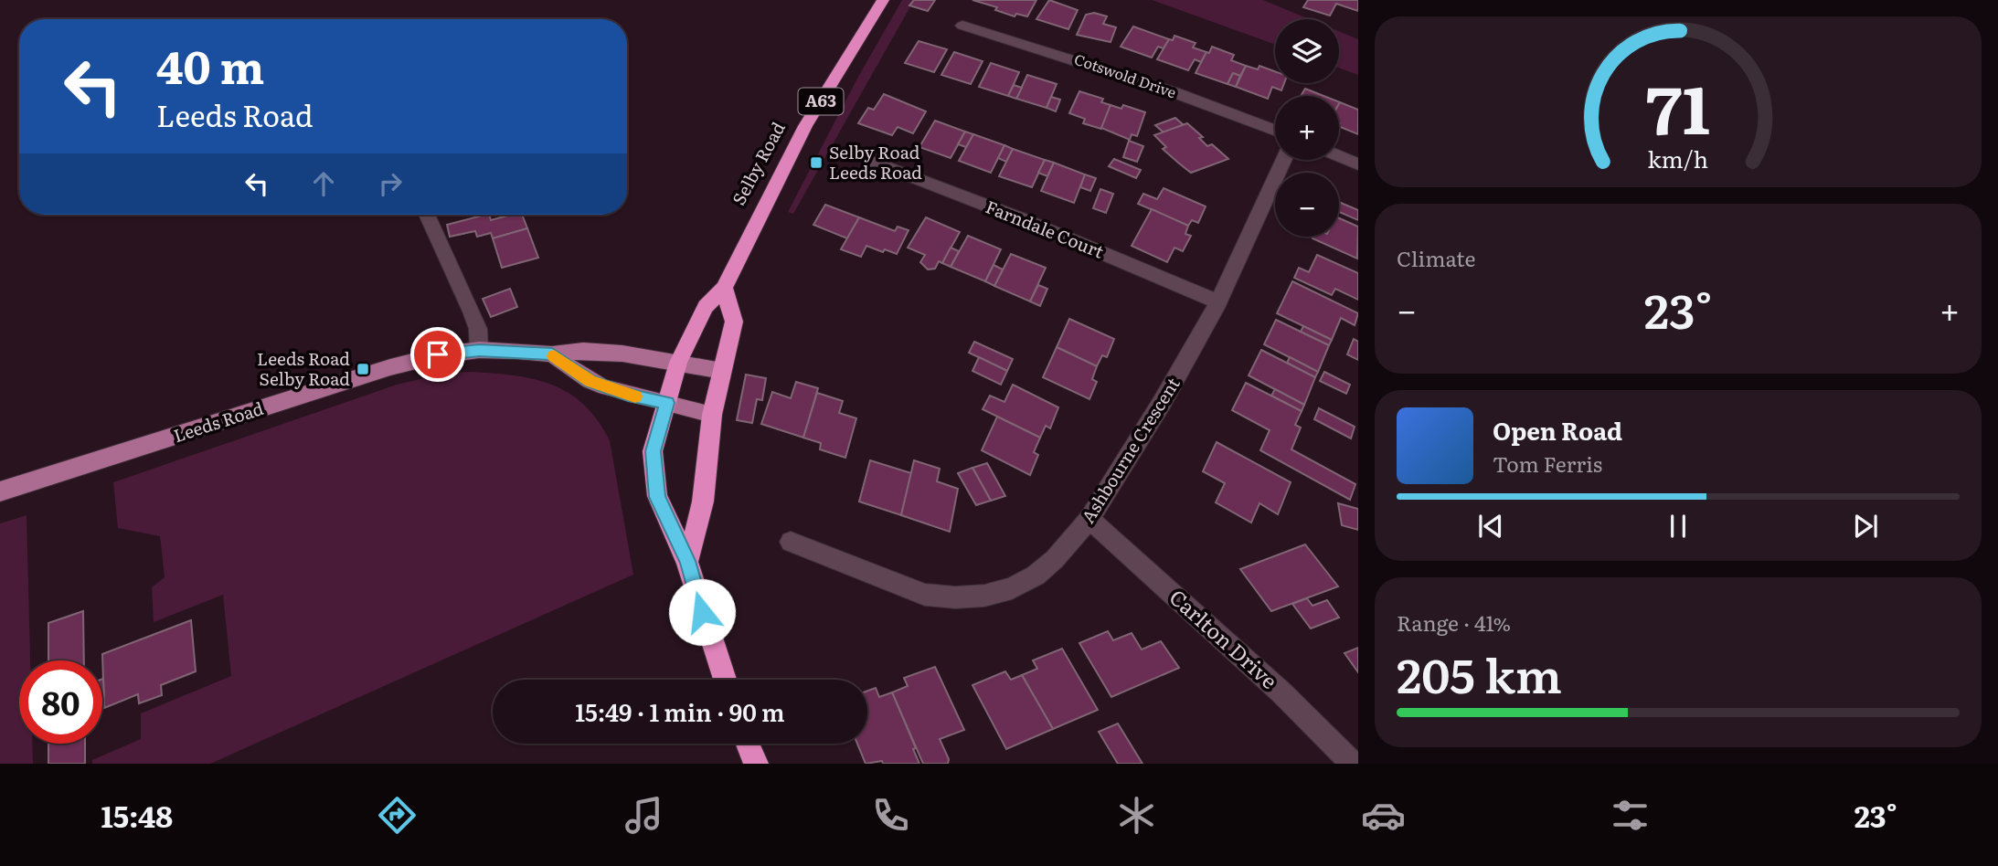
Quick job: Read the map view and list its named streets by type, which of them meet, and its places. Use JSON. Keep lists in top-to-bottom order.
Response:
{
  "streets": {
    "highway": ["A63", "Selby Road"],
    "main road": ["Leeds Road"],
    "street": [
      "Cotswold Drive",
      "Farndale Court",
      "Ashbourne Crescent",
      "Carlton Drive"
    ]
  },
  "crossings": [
    ["Selby Road", "Leeds Road"],
    ["Farndale Court", "Ashbourne Crescent"],
    ["Ashbourne Crescent", "Carlton Drive"]
  ],
  "places": {
    "transit": ["Selby Road Leeds Road", "Leeds Road Selby Road"]
  },
  "page": {
    "map_buttons": ["+", "−"],
    "turn": ["40 m", "Leeds Road"],
    "tile": [
      "Climate",
      ["Range · 41%", "205 km"]
    ],
    "heat": ["−", "23°", "+"],
    "song": ["Open Road", "Tom Ferris"],
    "limit": "80",
    "trip": "15:49 · 1 min · 90 m",
    "tabs": ["15:48", "23°"],
    "gauge": ["71", "km/h"]
  }
}
